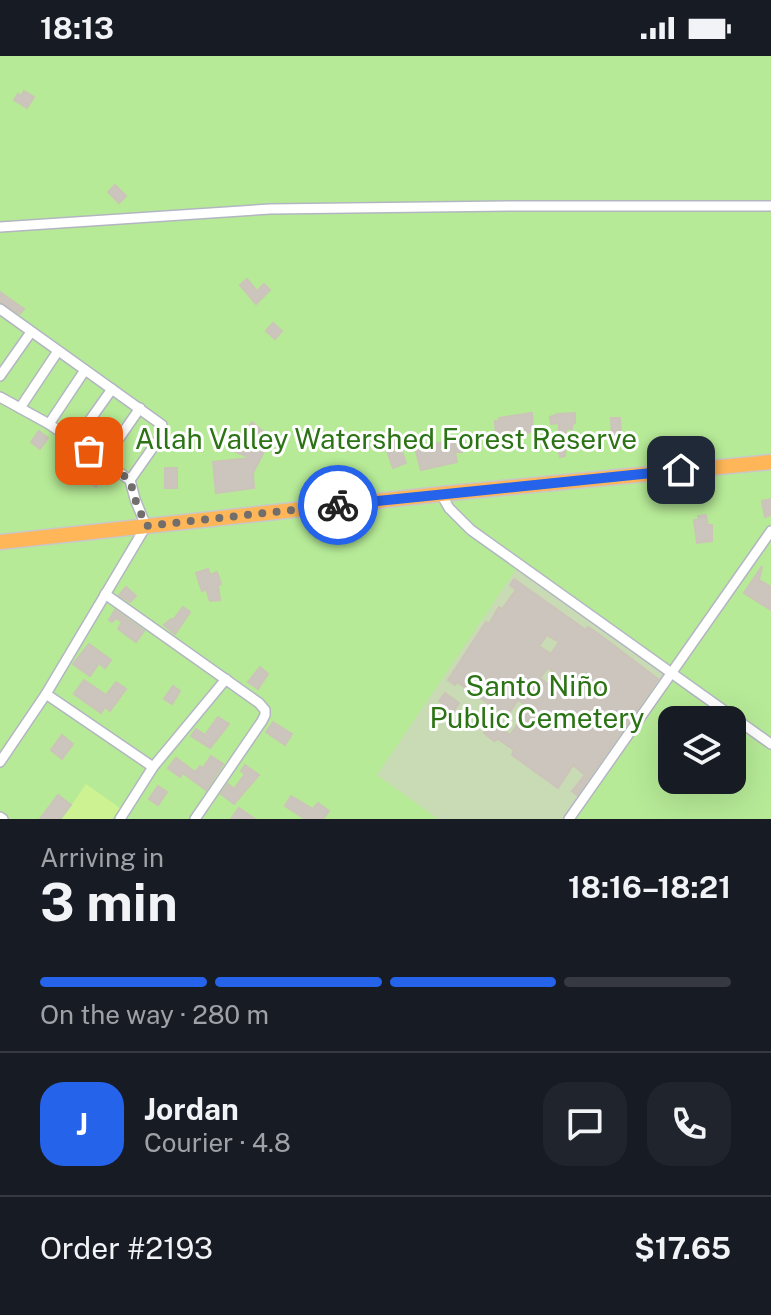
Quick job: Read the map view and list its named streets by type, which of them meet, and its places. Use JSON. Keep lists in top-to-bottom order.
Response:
{
  "parks": ["Allah Valley Watershed Forest Reserve", "Santo Niño Public Cemetery"],
  "page": {
    "status": "18:13",
    "heading": ["3 min", "Arriving in", "18:16–18:21"],
    "panel": [
      "Jordan",
      "Courier · 4.8",
      "Order #2193",
      "$17.65"
    ],
    "bar": "On the way · 280 m",
    "round": "J"
  }
}
